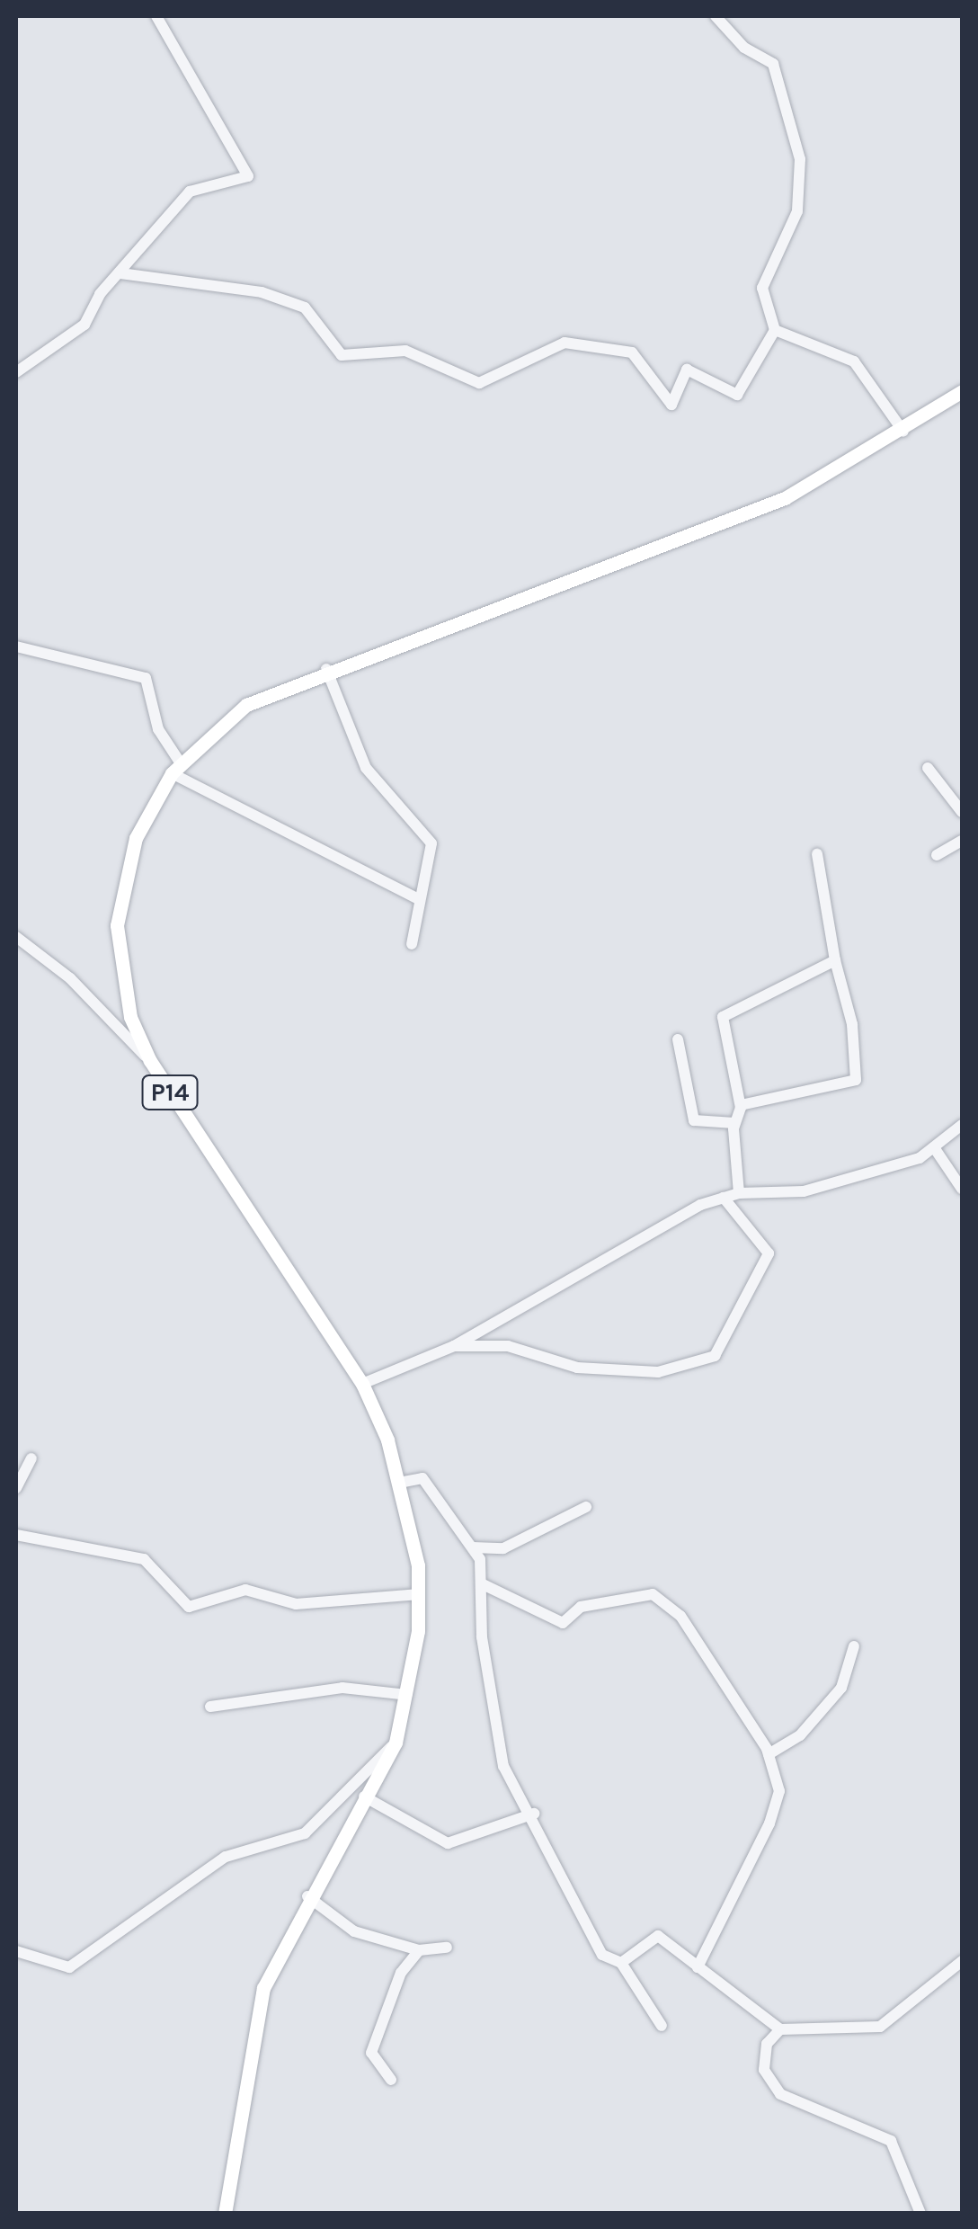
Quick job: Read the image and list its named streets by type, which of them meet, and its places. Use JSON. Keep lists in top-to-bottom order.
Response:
{
  "streets": {
    "main road": ["P14"]
  }
}
